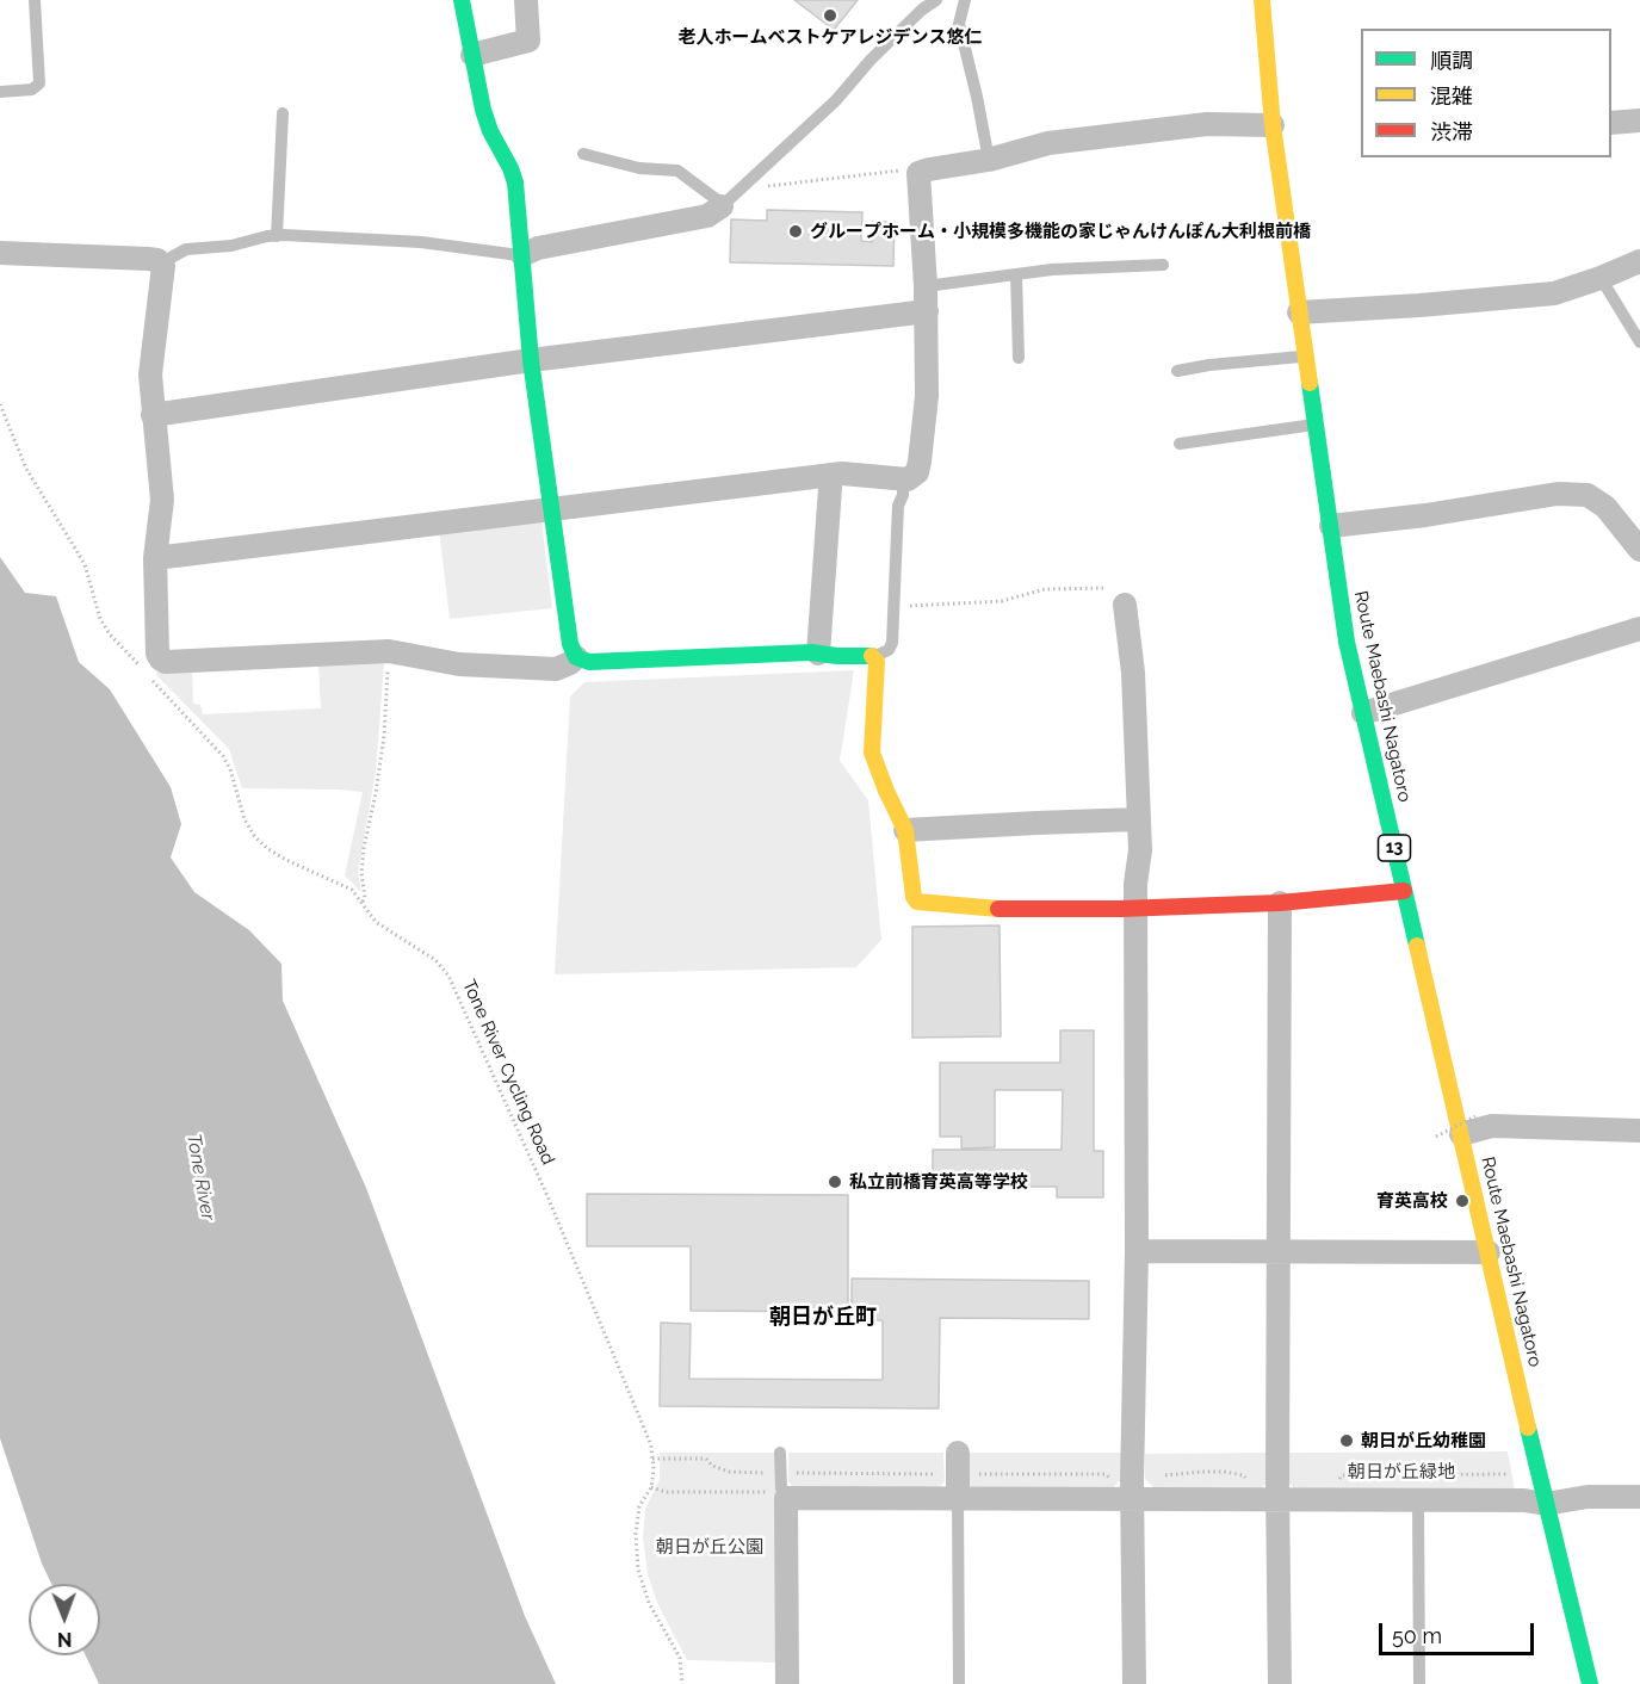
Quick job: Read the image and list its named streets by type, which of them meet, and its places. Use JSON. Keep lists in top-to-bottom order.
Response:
{
  "streets": {
    "main road": ["Route Maebashi Nagatoro", "13"],
    "path": ["Tone River Cycling Road"]
  },
  "districts": ["朝日が丘町"],
  "water": ["Tone River"],
  "parks": ["朝日が丘緑地", "朝日が丘公園"],
  "places": [
    "老人ホームベストケアレジデンス悠仁",
    "グループホーム・小規模多機能の家じゃんけんぽん大利根前橋",
    "私立前橋育英高等学校",
    "育英高校",
    "朝日が丘幼稚園"
  ],
  "legend": ["順調", "混雑", "渋滞"],
  "scale_bar": "50 m",
  "north": "bottom"
}
